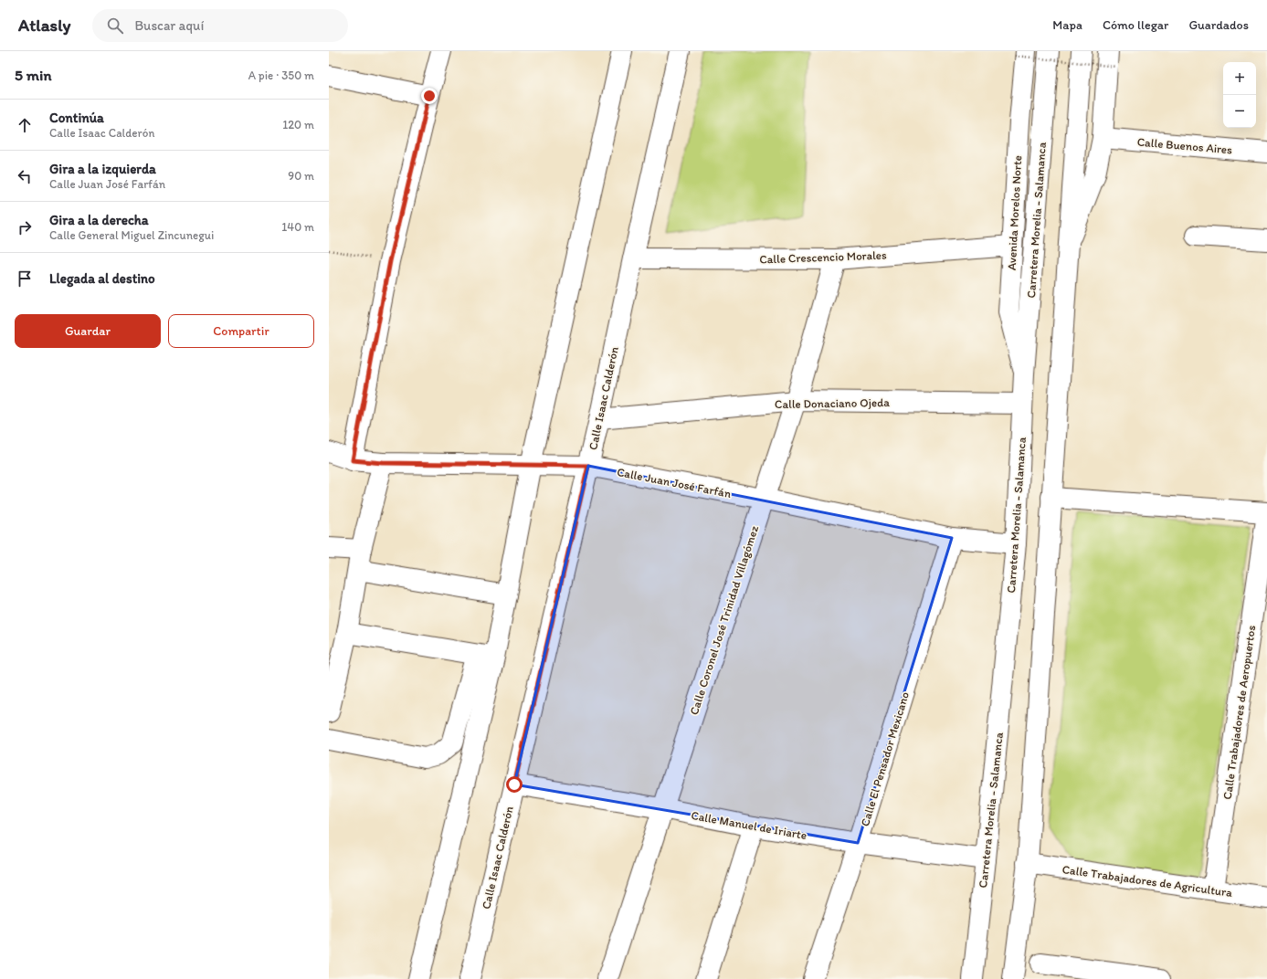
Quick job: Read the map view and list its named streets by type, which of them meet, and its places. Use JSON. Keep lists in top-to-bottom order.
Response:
{
  "streets": {
    "main road": [
      "Calle Buenos Aires",
      "Avenida Morelos Norte",
      "Carretera Morelia - Salamanca",
      "Calle Crescencio Morales",
      "Calle Isaac Calderón",
      "Calle Donaciano Ojeda",
      "Calle Juan José Farfán",
      "Calle Coronel José Trinidad Villagómez",
      "Calle Trabajadores de Aeropuertos",
      "Calle El Pensador Mexicano",
      "Calle Manuel de Iriarte",
      "Calle Trabajadores de Agricultura"
    ]
  },
  "crossings": [
    ["Avenida Morelos Norte", "Carretera Morelia - Salamanca"],
    ["Avenida Morelos Norte", "Calle Crescencio Morales"],
    ["Carretera Morelia - Salamanca", "Calle Donaciano Ojeda"],
    ["Carretera Morelia - Salamanca", "Calle Juan José Farfán"],
    ["Carretera Morelia - Salamanca", "Calle Manuel de Iriarte"],
    ["Calle Crescencio Morales", "Calle Isaac Calderón"],
    ["Calle Crescencio Morales", "Calle Coronel José Trinidad Villagómez"],
    ["Calle Isaac Calderón", "Calle Donaciano Ojeda"],
    ["Calle Isaac Calderón", "Calle Juan José Farfán"],
    ["Calle Isaac Calderón", "Calle Manuel de Iriarte"],
    ["Calle Donaciano Ojeda", "Calle Coronel José Trinidad Villagómez"],
    ["Calle Juan José Farfán", "Calle Coronel José Trinidad Villagómez"],
    ["Calle Juan José Farfán", "Calle El Pensador Mexicano"],
    ["Calle Coronel José Trinidad Villagómez", "Calle Manuel de Iriarte"],
    ["Calle Trabajadores de Aeropuertos", "Calle Trabajadores de Agricultura"],
    ["Calle El Pensador Mexicano", "Calle Manuel de Iriarte"]
  ],
  "page": {
    "header": "Atlasly",
    "search": "Buscar aquí",
    "nav": ["Mapa", "Cómo llegar", "Guardados"],
    "heading": ["5 min", "A pie · 350 m"],
    "map_buttons": ["+", "−"],
    "list": [
      ["Continúa", "Calle Isaac Calderón", "120 m"],
      ["Gira a la izquierda", "Calle Juan José Farfán", "90 m"],
      ["Gira a la derecha", "Calle General Miguel Zincunegui", "140 m"],
      "Llegada al destino"
    ],
    "buttons": ["Guardar", "Compartir"]
  }
}
